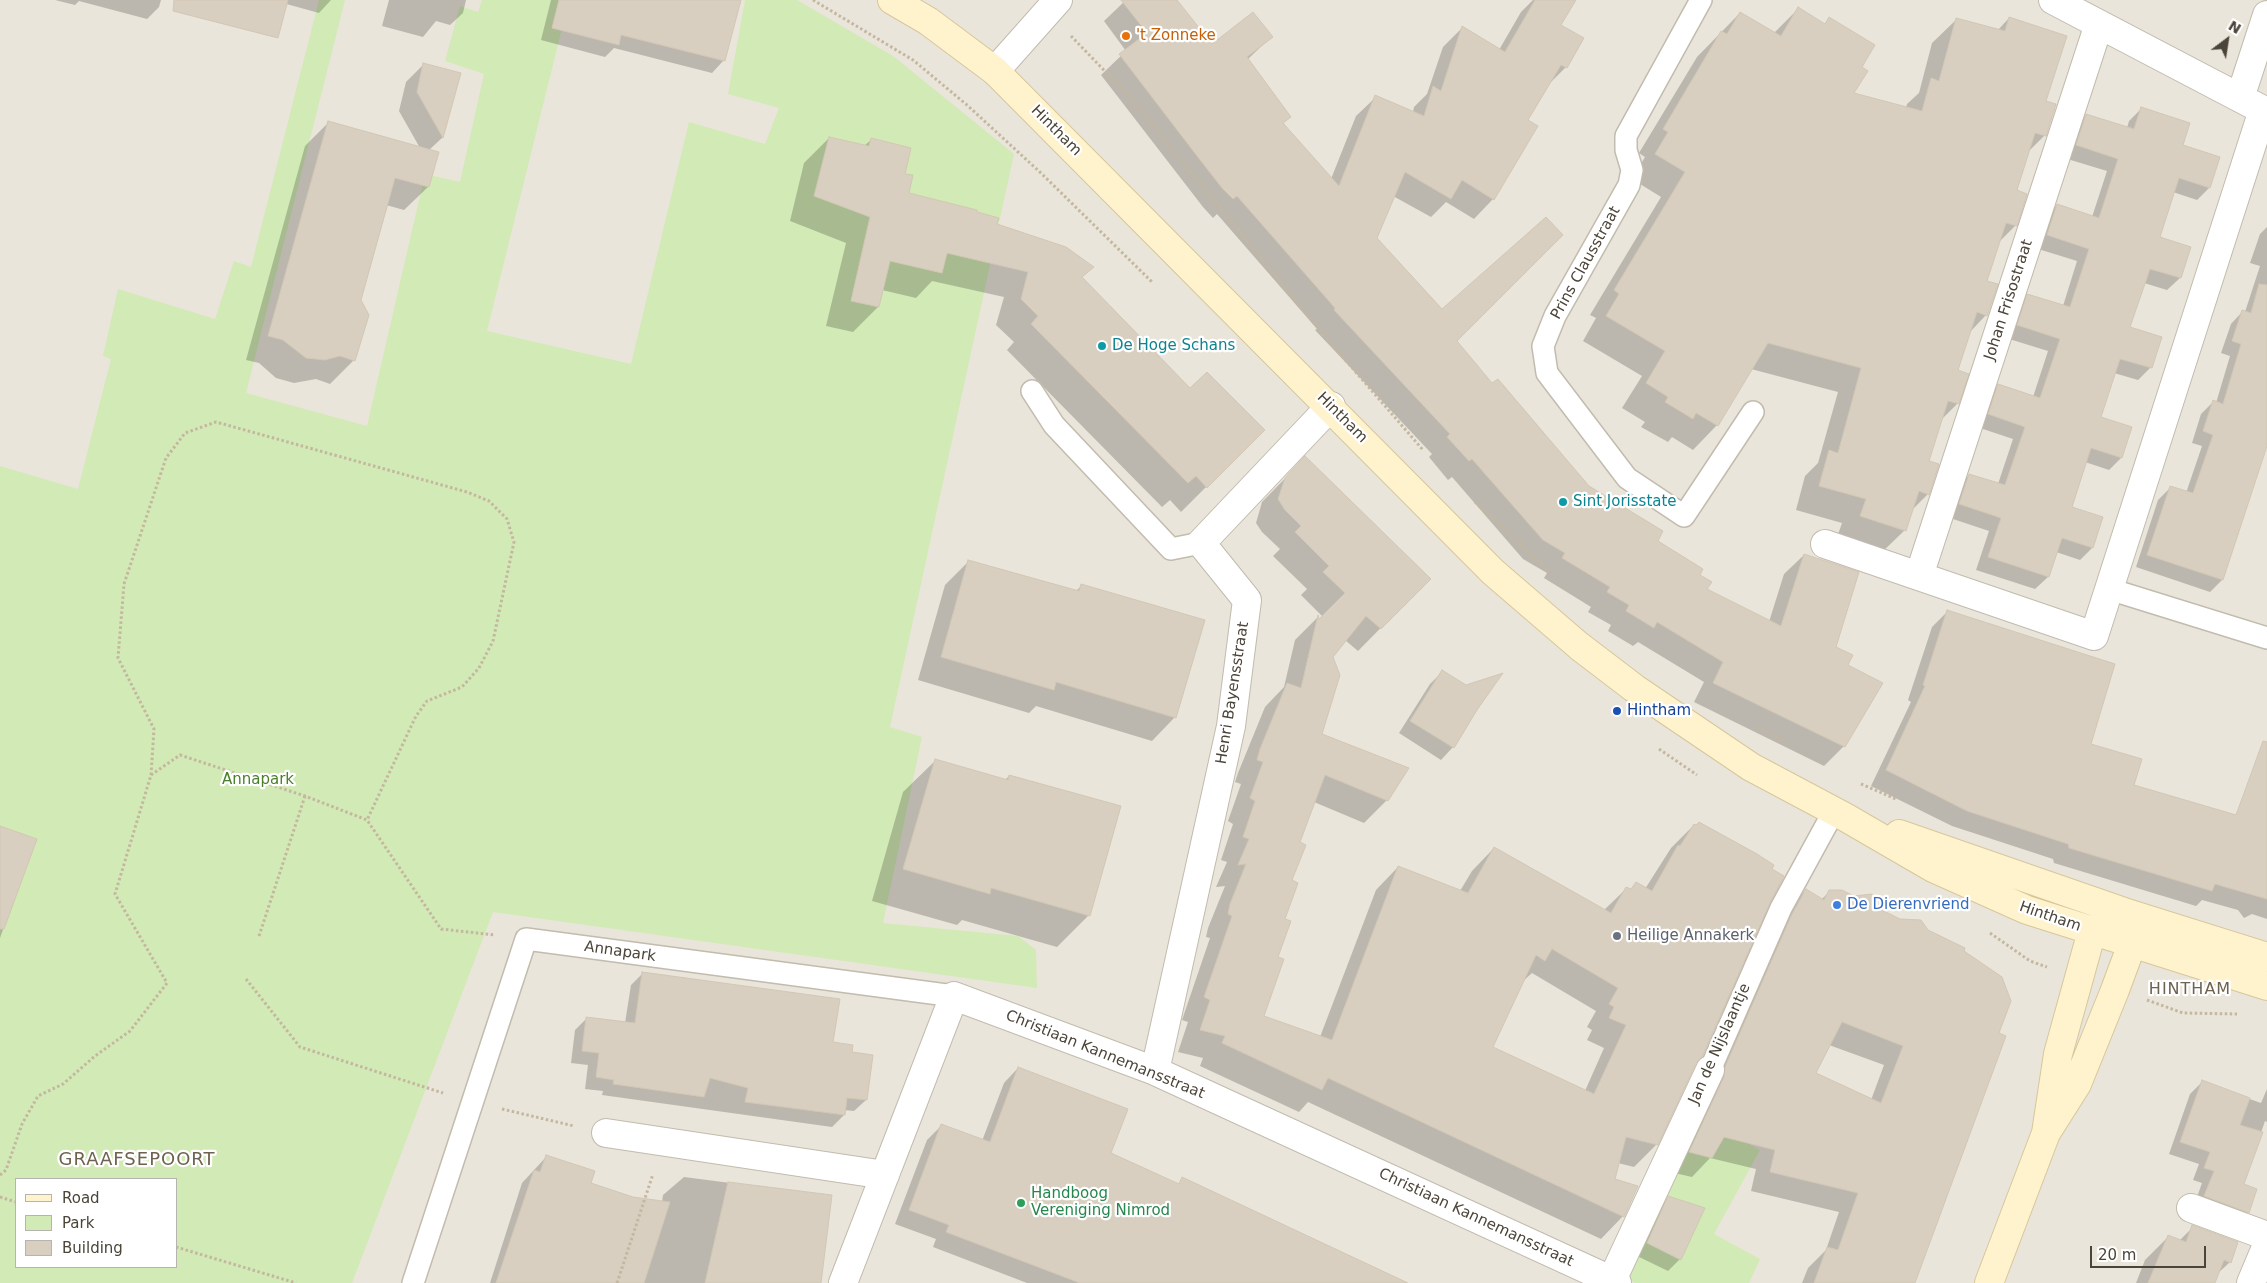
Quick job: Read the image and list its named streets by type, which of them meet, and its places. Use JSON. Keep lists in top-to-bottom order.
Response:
{
  "streets": {
    "street": [
      "Hintham",
      "Johan Frisostraat",
      "Henri Bayensstraat",
      "Jan de Nijslaantje",
      "Christiaan Kannemansstraat"
    ],
    "lane": ["Prins Clausstraat", "Annapark"]
  },
  "crossings": [
    ["Hintham", "Jan de Nijslaantje"],
    ["Henri Bayensstraat", "Christiaan Kannemansstraat"],
    ["Annapark", "Christiaan Kannemansstraat"],
    ["Jan de Nijslaantje", "Christiaan Kannemansstraat"]
  ],
  "districts": ["HINTHAM", "GRAAFSEPOORT"],
  "parks": ["Annapark"],
  "places": [
    "'t Zonneke",
    "De Hoge Schans",
    "Sint Jorisstate",
    "Hintham",
    "De Dierenvriend",
    "Heilige Annakerk",
    "Handboog Vereniging Nimrod"
  ],
  "legend": ["Road", "Park", "Building"],
  "scale_bar": "20 m",
  "north": "top right"
}
